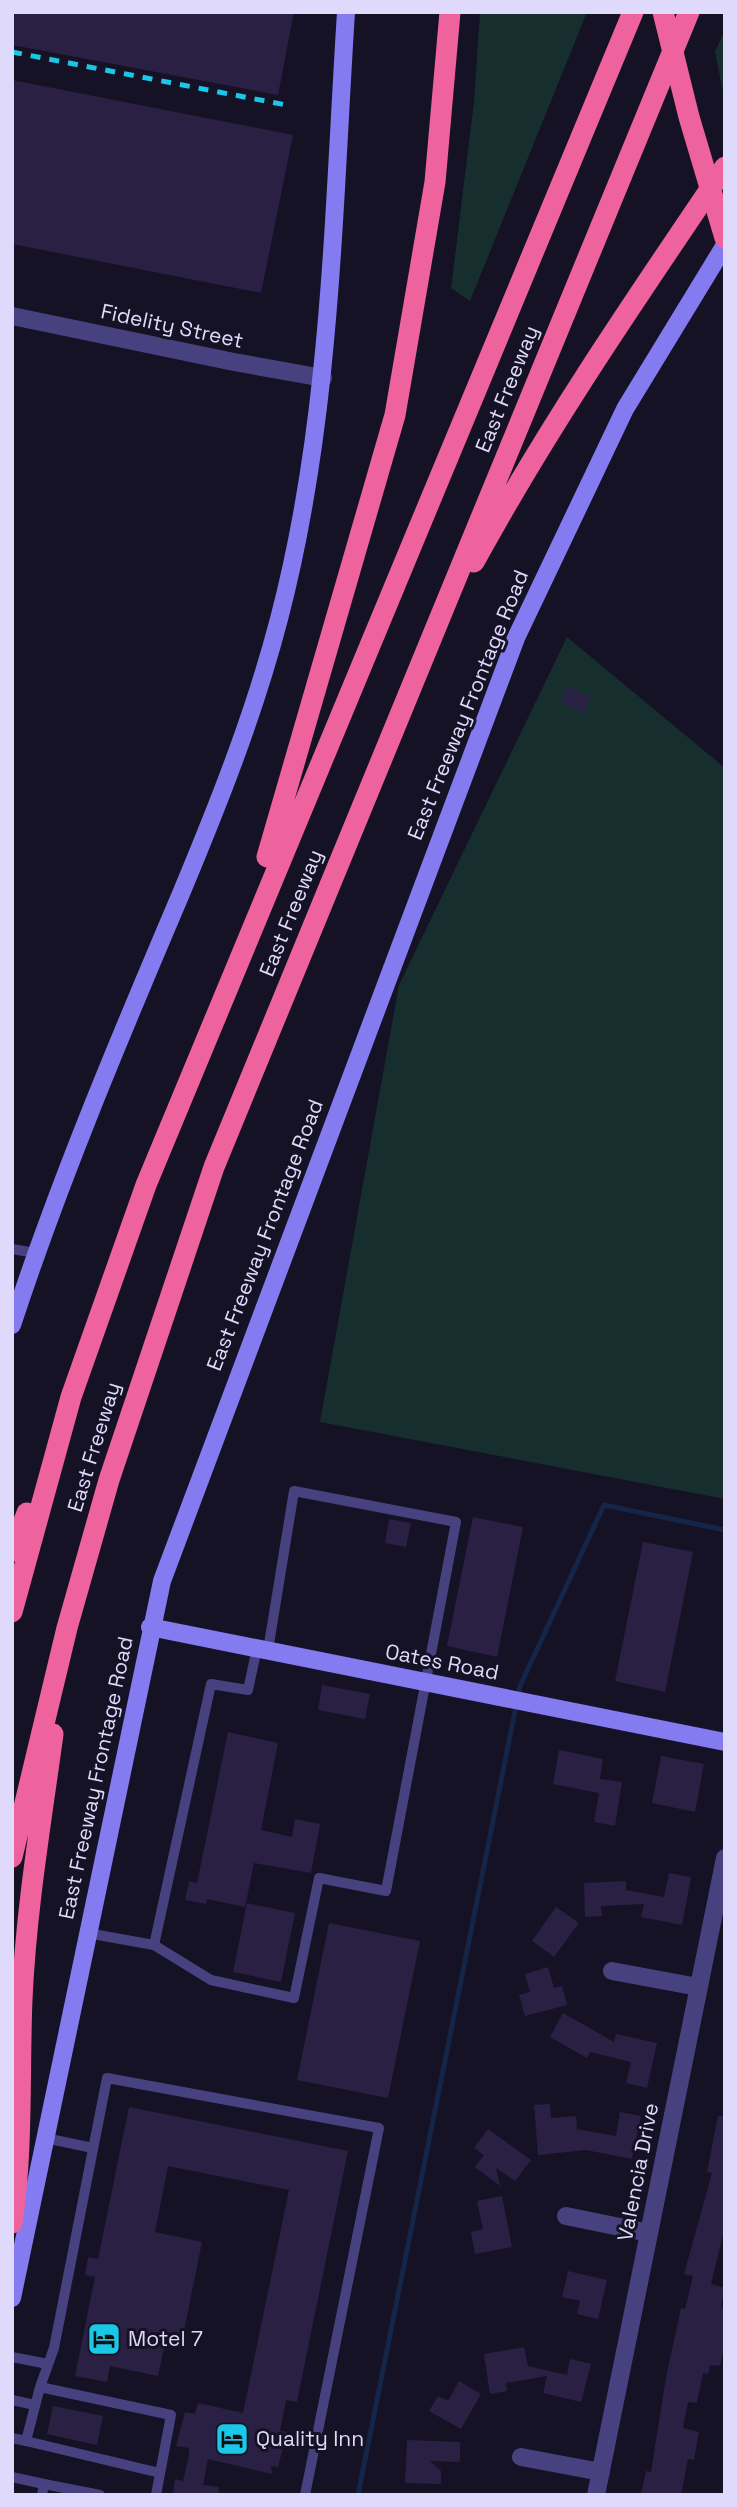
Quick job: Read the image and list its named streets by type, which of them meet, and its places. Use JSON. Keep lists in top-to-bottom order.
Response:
{
  "streets": {
    "highway": ["East Freeway"],
    "main road": ["East Freeway Frontage Road", "Oates Road"],
    "street": ["Fidelity Street", "Valencia Drive"]
  },
  "crossings": [
    ["East Freeway Frontage Road", "Oates Road"]
  ],
  "places": {
    "hotel": ["Motel 7", "Quality Inn"]
  }
}
